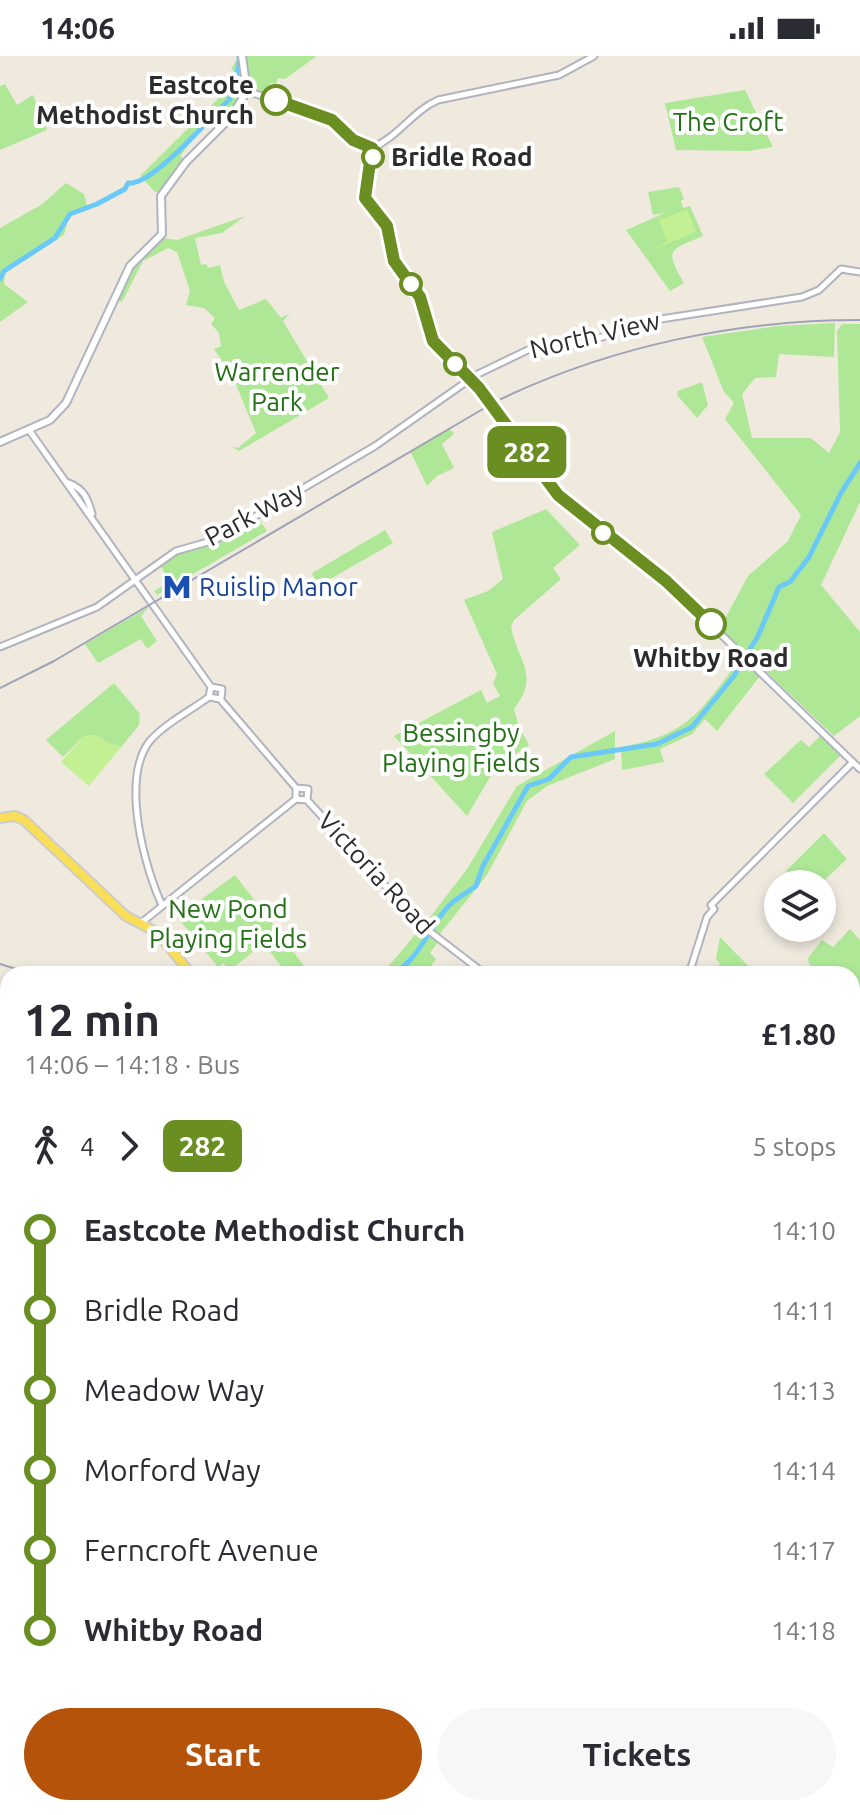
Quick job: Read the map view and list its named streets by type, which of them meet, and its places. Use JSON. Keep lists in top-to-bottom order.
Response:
{
  "streets": {
    "street": ["North View", "Park Way", "Victoria Road"]
  },
  "crossings": [
    ["North View", "Park Way"],
    ["Park Way", "Victoria Road"]
  ],
  "parks": [
    "The Croft",
    "Warrender Park",
    "Bessingby Playing Fields",
    "New Pond Playing Fields"
  ],
  "places": {
    "other": ["Eastcote Methodist Church", "Bridle Road", "Whitby Road"],
    "metro station": ["Ruislip Manor"]
  },
  "lines": ["bus line 282"],
  "page": {
    "status": "14:06",
    "on_map": "282",
    "heading": ["12 min", "14:06 – 14:18 · Bus", "£1.80"],
    "legs": ["4", "282", "5 stops"],
    "list": [
      {
        "name": "Eastcote Methodist Church",
        "value": "14:10"
      },
      {
        "name": "Bridle Road",
        "value": "14:11"
      },
      {
        "name": "Meadow Way",
        "value": "14:13"
      },
      {
        "name": "Morford Way",
        "value": "14:14"
      },
      {
        "name": "Ferncroft Avenue",
        "value": "14:17"
      },
      {
        "name": "Whitby Road",
        "value": "14:18"
      }
    ],
    "buttons": ["Start", "Tickets"]
  }
}
